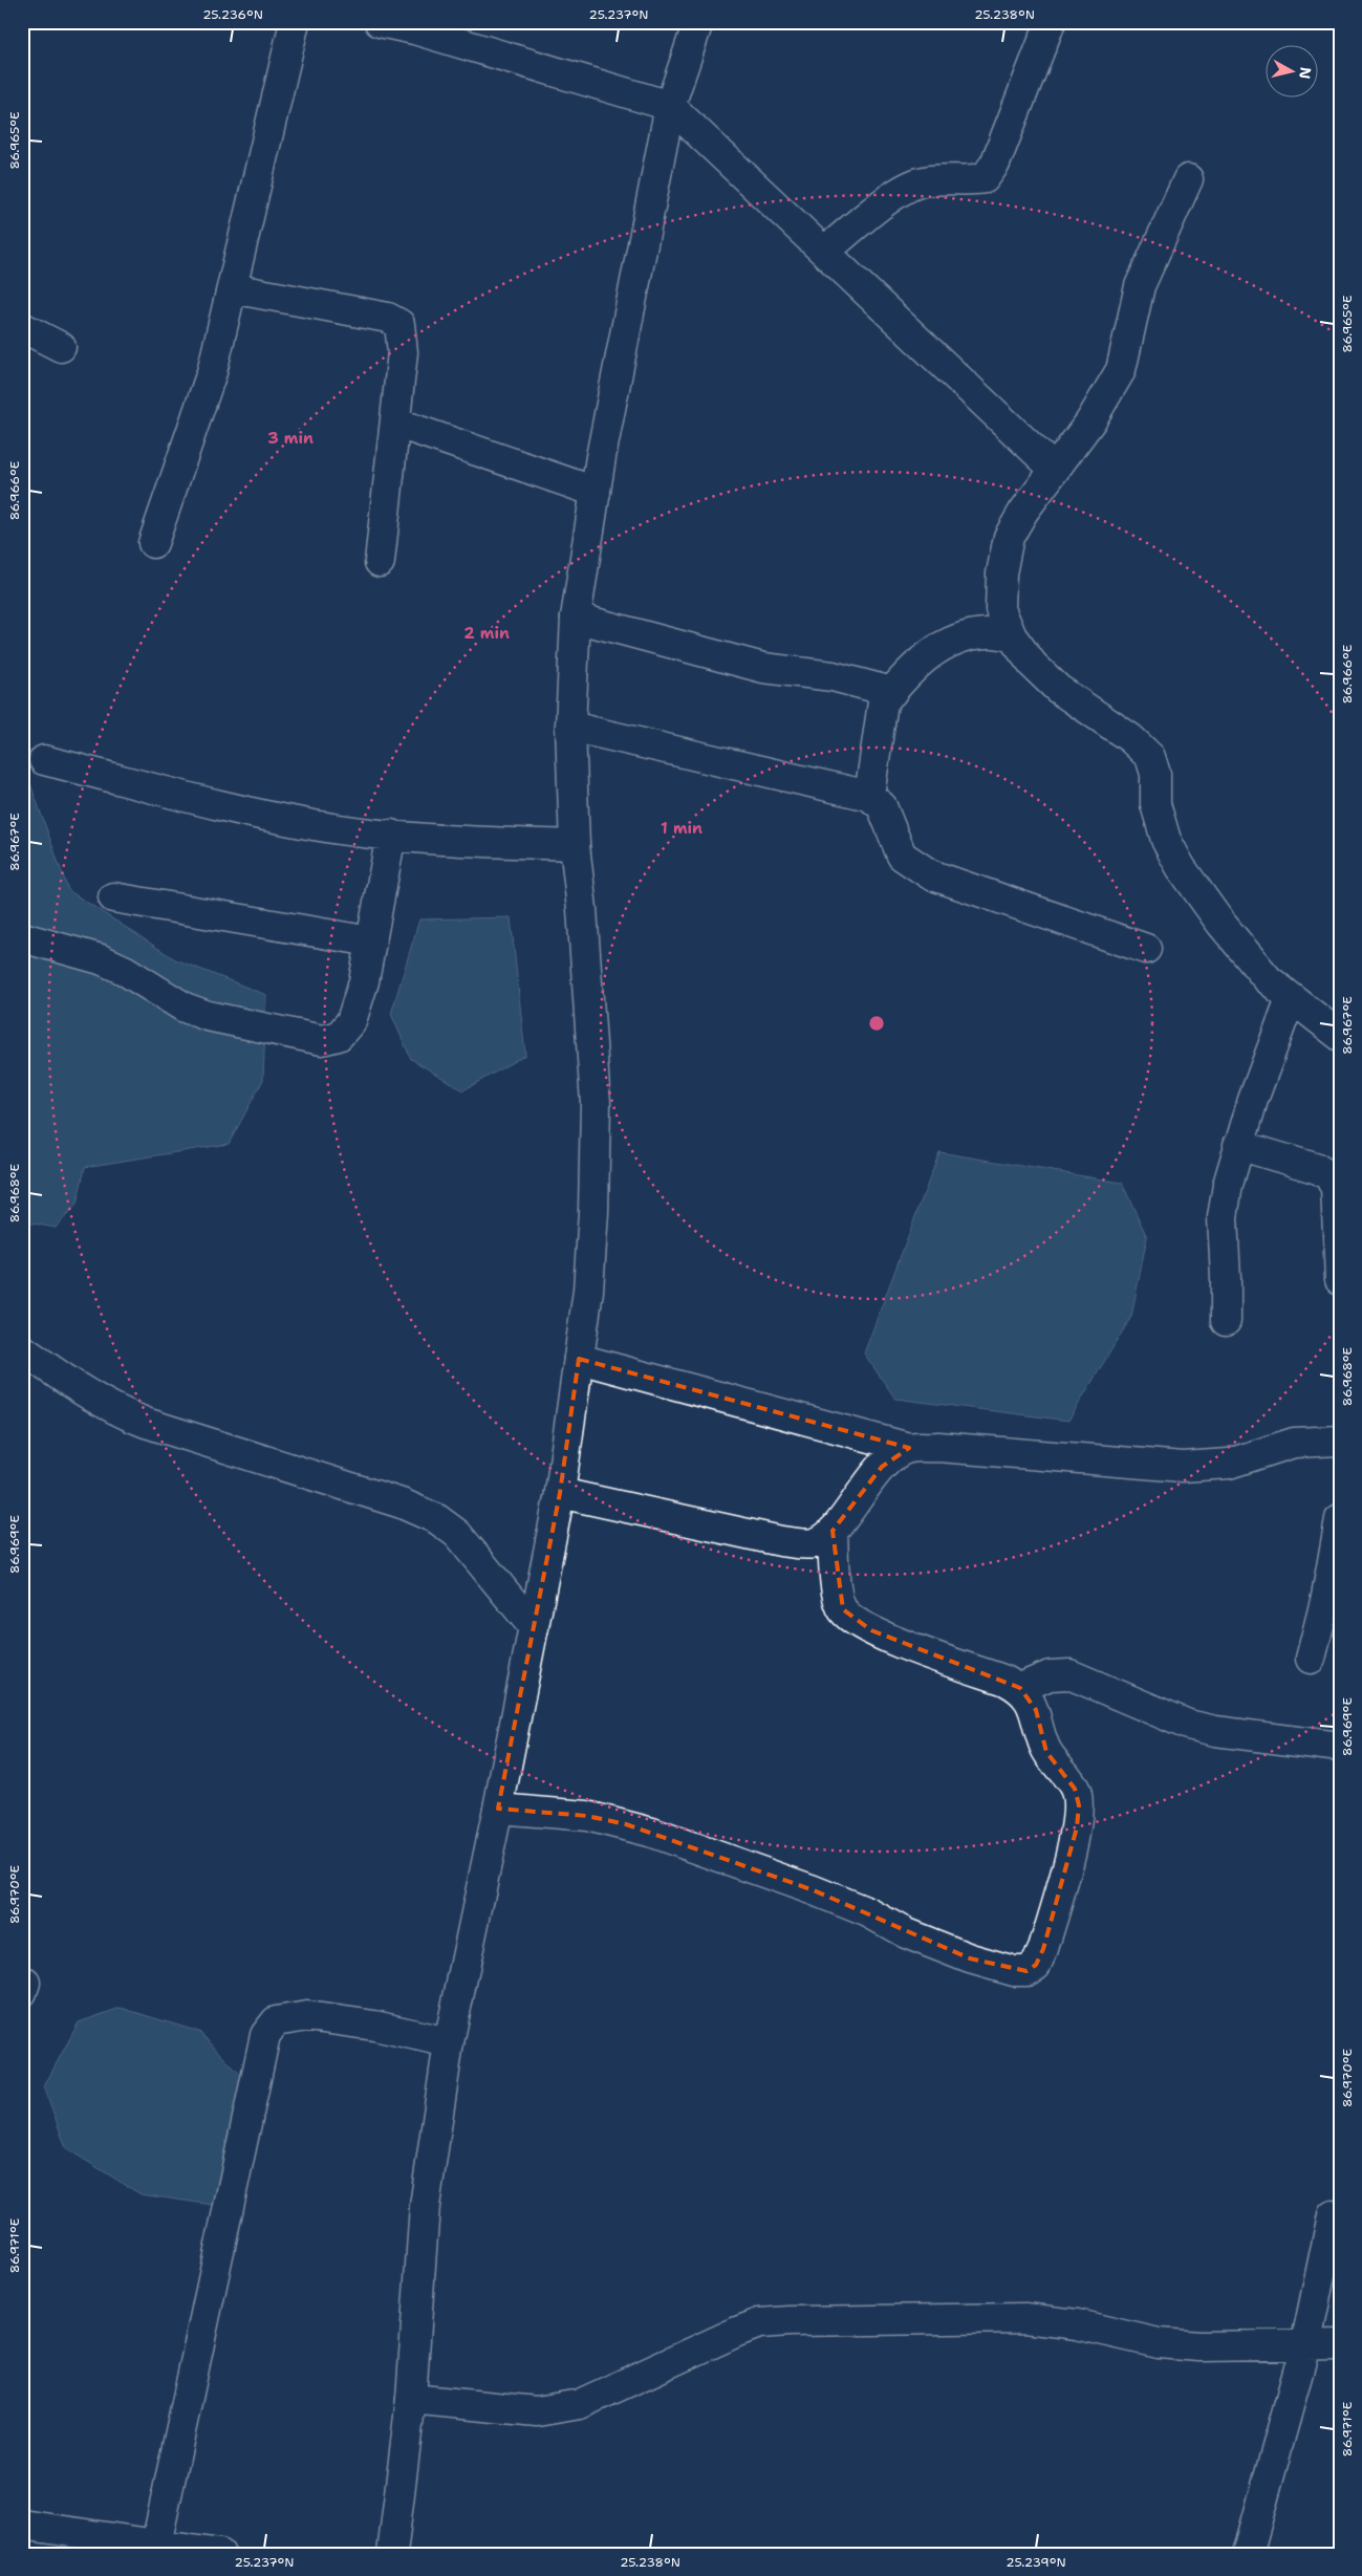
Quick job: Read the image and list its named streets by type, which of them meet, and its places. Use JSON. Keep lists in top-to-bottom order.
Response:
{
  "north": "right",
  "coordinates": [
    "25.236°N",
    "25.237°N",
    "25.238°N",
    "86.965°E",
    "86.966°E",
    "86.967°E",
    "86.968°E",
    "86.969°E",
    "86.970°E",
    "86.971°E",
    "25.239°N"
  ],
  "rings": ["3 min", "2 min", "1 min"]
}
